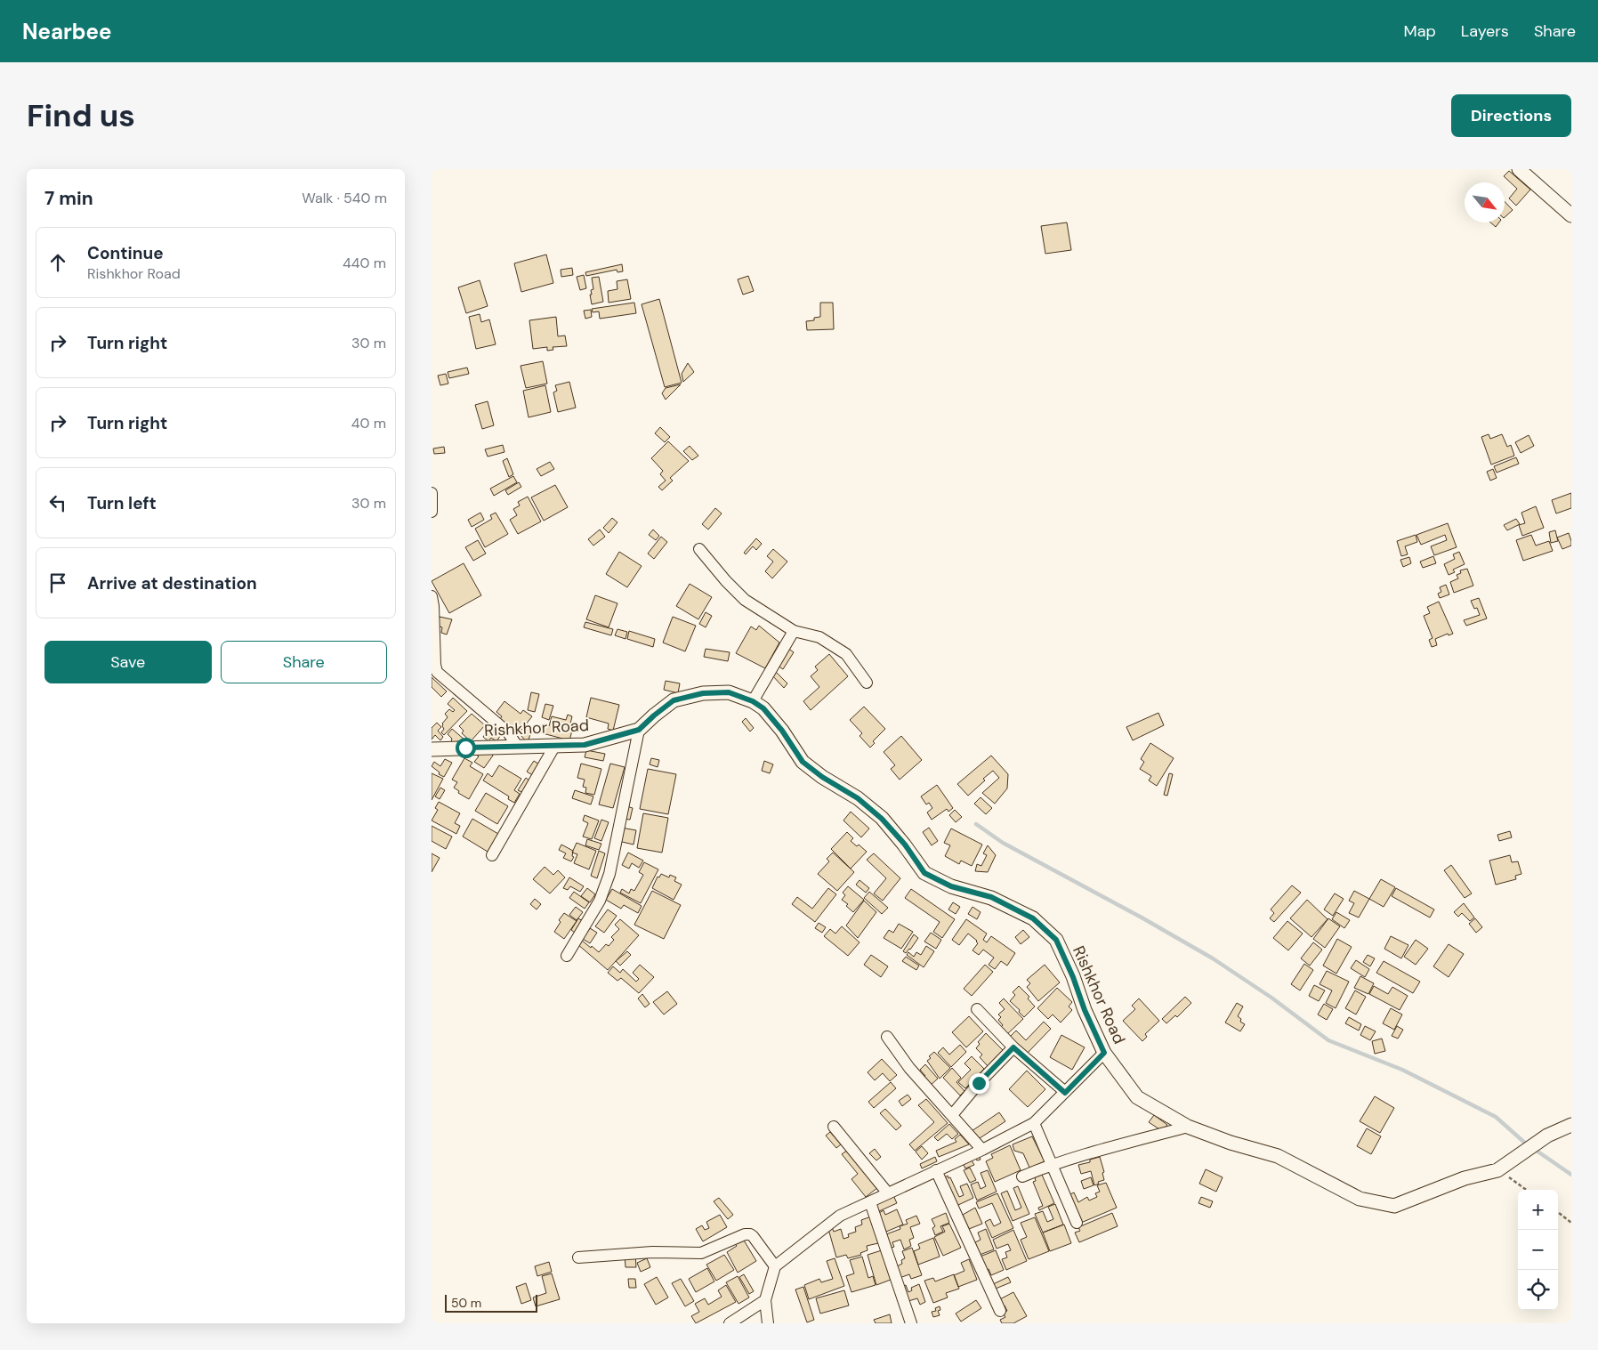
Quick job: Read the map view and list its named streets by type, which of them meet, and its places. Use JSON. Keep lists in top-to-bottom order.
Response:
{
  "streets": {
    "street": ["Rishkhor Road"]
  },
  "scale_bar": "50 m",
  "north": "bottom right",
  "page": {
    "header": "Nearbee",
    "nav": ["Map", "Layers", "Share"],
    "buttons": [
      "Directions",
      ["Save", "Share"]
    ],
    "title": "Find us",
    "heading": ["7 min", "Walk · 540 m"],
    "list": [
      ["Continue", "Rishkhor Road", "440 m"],
      ["Turn right", "30 m"],
      ["Turn right", "40 m"],
      ["Turn left", "30 m"],
      "Arrive at destination"
    ],
    "map_buttons": ["+", "−"],
    "scale": "50 m"
  }
}
